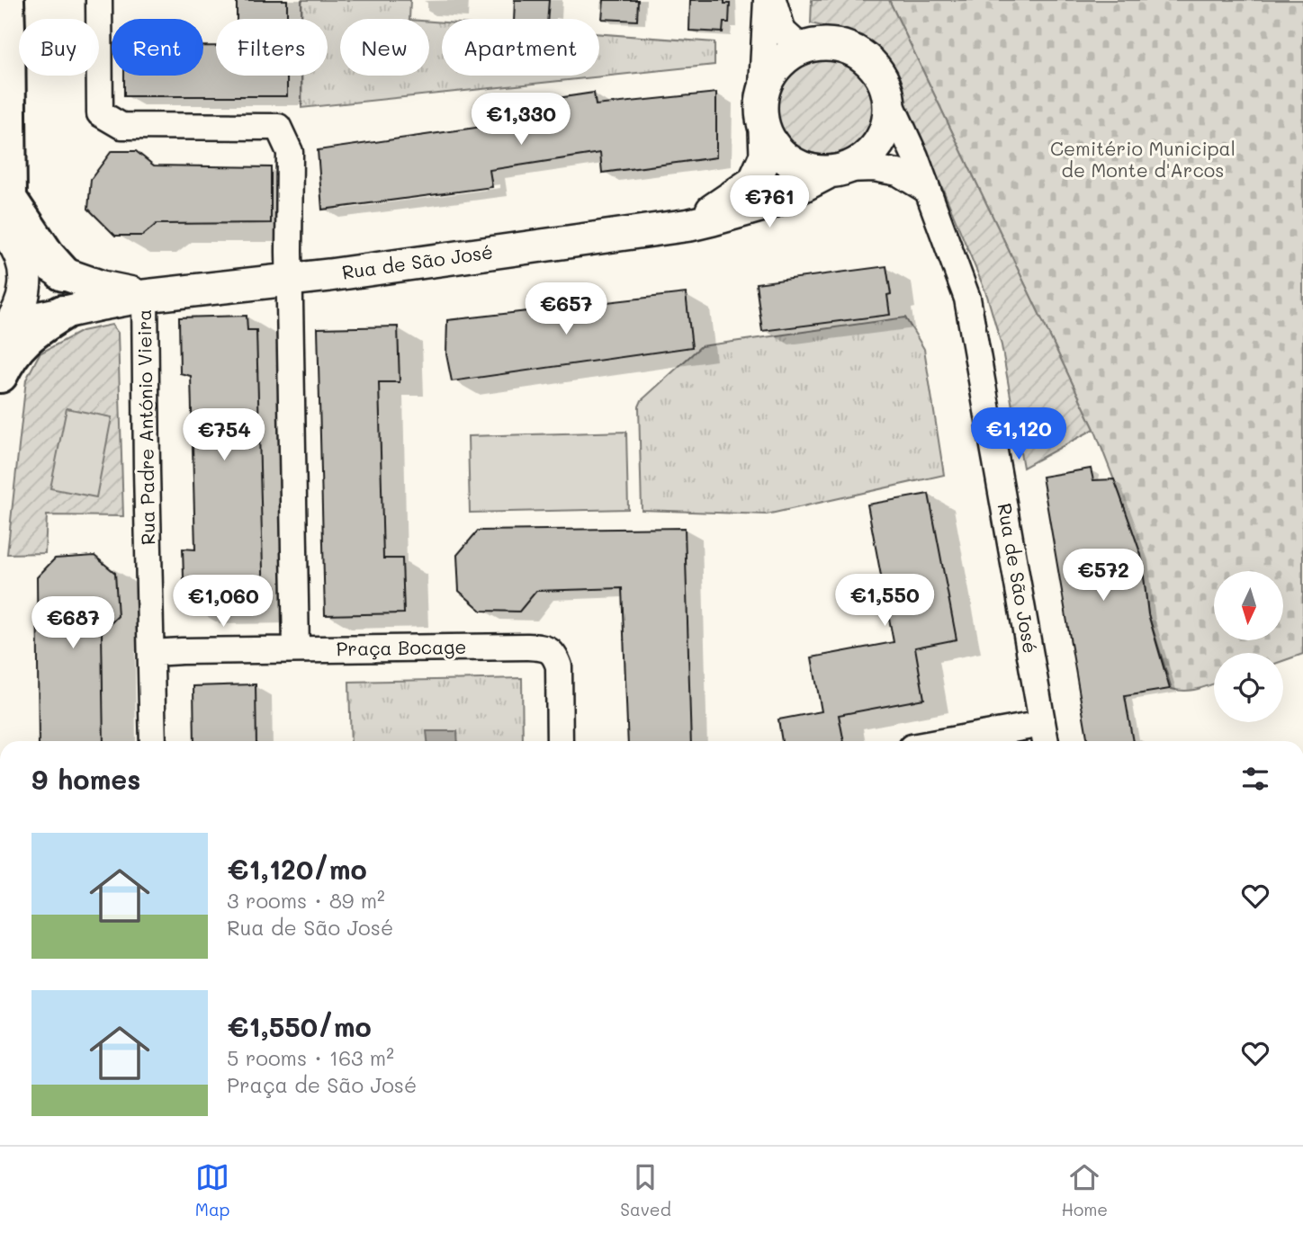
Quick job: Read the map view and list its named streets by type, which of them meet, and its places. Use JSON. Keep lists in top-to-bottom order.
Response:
{
  "streets": {
    "street": ["Rua de São José", "Rua Padre António Vieira", "Praça Bocage"]
  },
  "crossings": [
    ["Rua de São José", "Rua Padre António Vieira"],
    ["Rua Padre António Vieira", "Praça Bocage"]
  ],
  "parks": ["Cemitério Municipal de Monte d'Arcos"],
  "north": "bottom",
  "page": {
    "chip": [
      "Buy",
      "Rent",
      "Filters",
      "New",
      "Apartment"
    ],
    "price": [
      "€1,330",
      "€761",
      "€657",
      "€1,120",
      "€754",
      "€572",
      "€1,550",
      "€1,060",
      "€687"
    ],
    "heading": "9 homes",
    "list": [
      {
        "name": "€1,120/mo",
        "note": "3 rooms · 89 m² · Rua de São José"
      },
      {
        "name": "€1,550/mo",
        "note": "5 rooms · 163 m² · Praça de São José"
      }
    ],
    "tabs": ["Map", "Saved", "Home"]
  }
}
